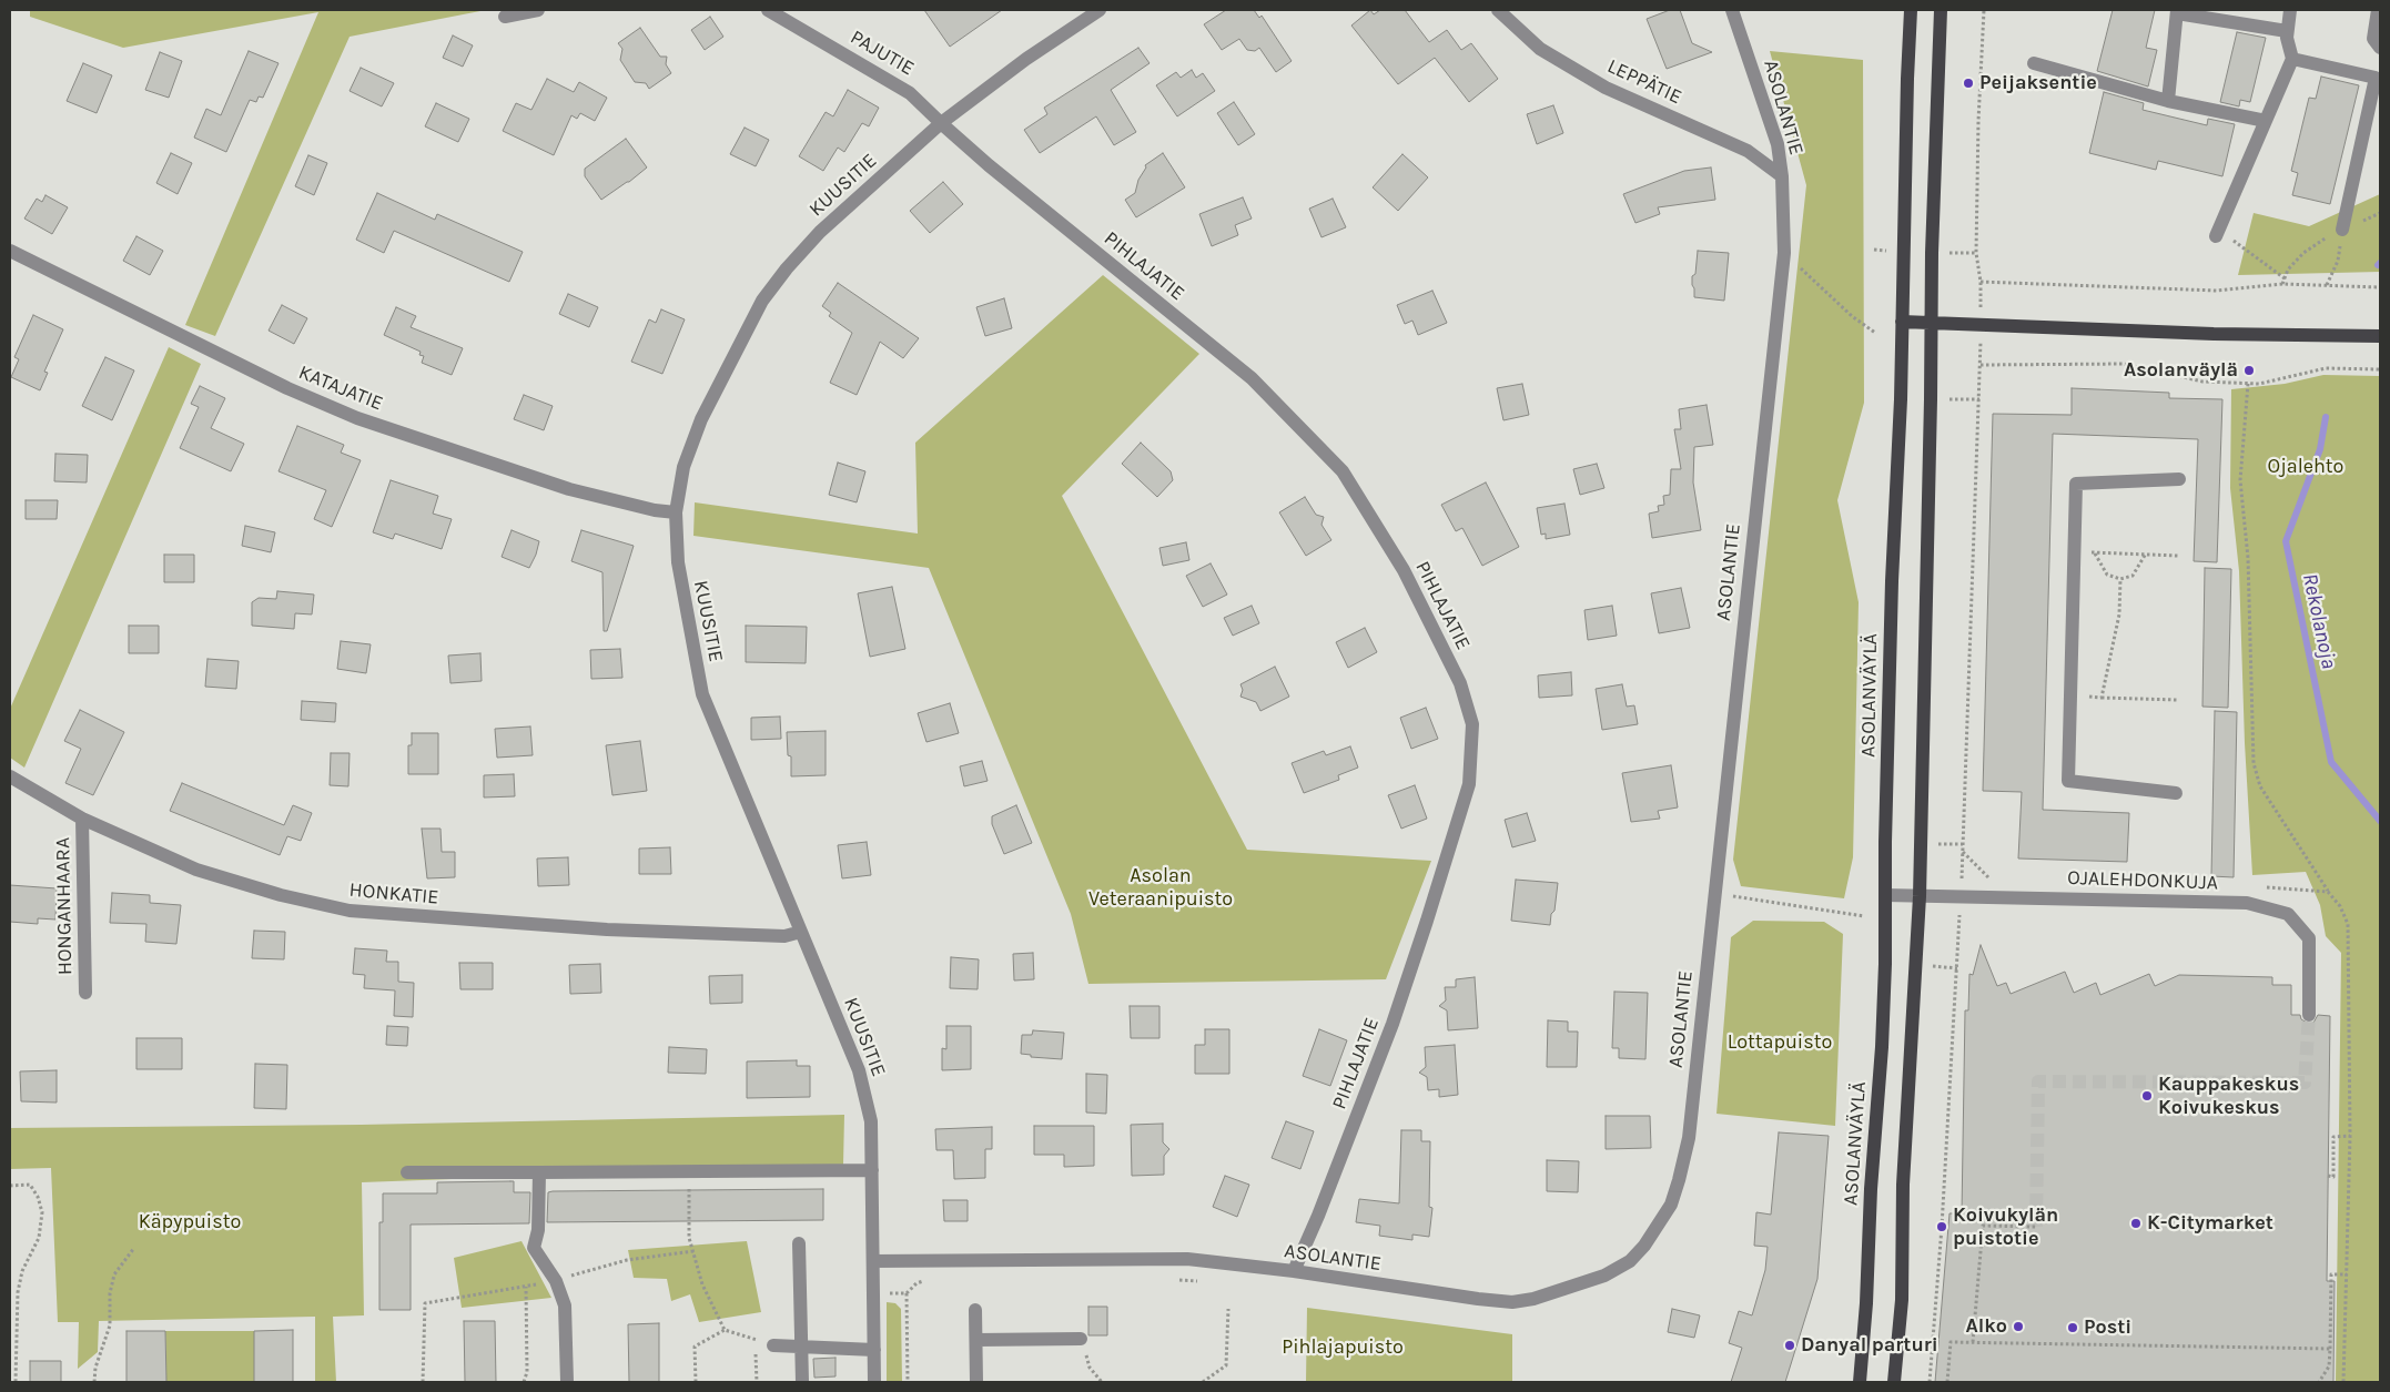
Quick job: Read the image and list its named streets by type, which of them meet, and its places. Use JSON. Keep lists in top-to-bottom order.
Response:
{
  "streets": {
    "main road": ["ASOLANVÄYLÄ"],
    "street": [
      "PAJUTIE",
      "LEPPÄTIE",
      "ASOLANTIE",
      "KUUSITIE",
      "PIHLAJATIE",
      "KATAJATIE",
      "OJALEHDONKUJA",
      "HONKATIE",
      "HONGANHAARA"
    ]
  },
  "crossings": [
    ["PAJUTIE", "KUUSITIE"],
    ["PAJUTIE", "PIHLAJATIE"],
    ["LEPPÄTIE", "ASOLANTIE"],
    ["ASOLANTIE", "KUUSITIE"],
    ["ASOLANTIE", "PIHLAJATIE"],
    ["KUUSITIE", "PIHLAJATIE"],
    ["KUUSITIE", "KATAJATIE"],
    ["KUUSITIE", "HONKATIE"],
    ["ASOLANVÄYLÄ", "OJALEHDONKUJA"],
    ["HONKATIE", "HONGANHAARA"]
  ],
  "water": ["Rekolanoja"],
  "parks": [
    "Ojalehto",
    "Asolan Veteraanipuisto",
    "Lottapuisto",
    "Käpypuisto",
    "Pihlajapuisto"
  ],
  "places": [
    "Peijaksentie",
    "Asolanväylä",
    "Kauppakeskus Koivukeskus",
    "K-Citymarket",
    "Koivukylän puistotie",
    "Alko",
    "Posti",
    "Danyal parturi"
  ]
}
